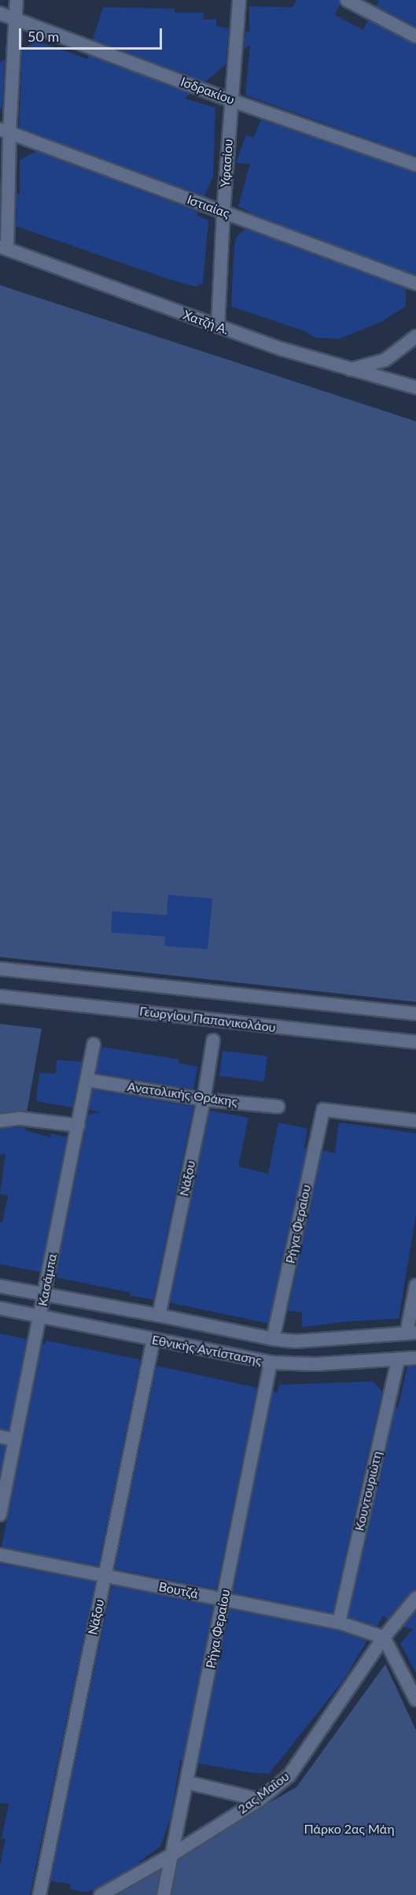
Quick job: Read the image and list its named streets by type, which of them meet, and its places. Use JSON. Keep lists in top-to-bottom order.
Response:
{
  "streets": {
    "street": [
      "Ισδρακίου",
      "Υφασίου",
      "Ιστιαίας",
      "Χατζή Α.",
      "Γεωργίου Παπανικολάου",
      "Ανατολικής Θράκης",
      "Νάξου",
      "Ρήγα Φεραίου",
      "Κασάμπα",
      "Εθνικής Αντίστασης",
      "Κουντουριώτη",
      "Βουτζά",
      "2ας Μαΐου"
    ]
  },
  "crossings": [
    ["Ισδρακίου", "Υφασίου"],
    ["Υφασίου", "Ιστιαίας"],
    ["Υφασίου", "Χατζή Α."],
    ["Ανατολικής Θράκης", "Νάξου"],
    ["Ανατολικής Θράκης", "Κασάμπα"],
    ["Νάξου", "Εθνικής Αντίστασης"],
    ["Νάξου", "Βουτζά"],
    ["Ρήγα Φεραίου", "Εθνικής Αντίστασης"],
    ["Ρήγα Φεραίου", "Βουτζά"],
    ["Ρήγα Φεραίου", "2ας Μαΐου"],
    ["Κασάμπα", "Εθνικής Αντίστασης"],
    ["Εθνικής Αντίστασης", "Κουντουριώτη"],
    ["Κουντουριώτη", "Βουτζά"],
    ["Βουτζά", "2ας Μαΐου"]
  ],
  "parks": ["Πάρκο 2ας Μάη"],
  "scale_bar": "50 m"
}
